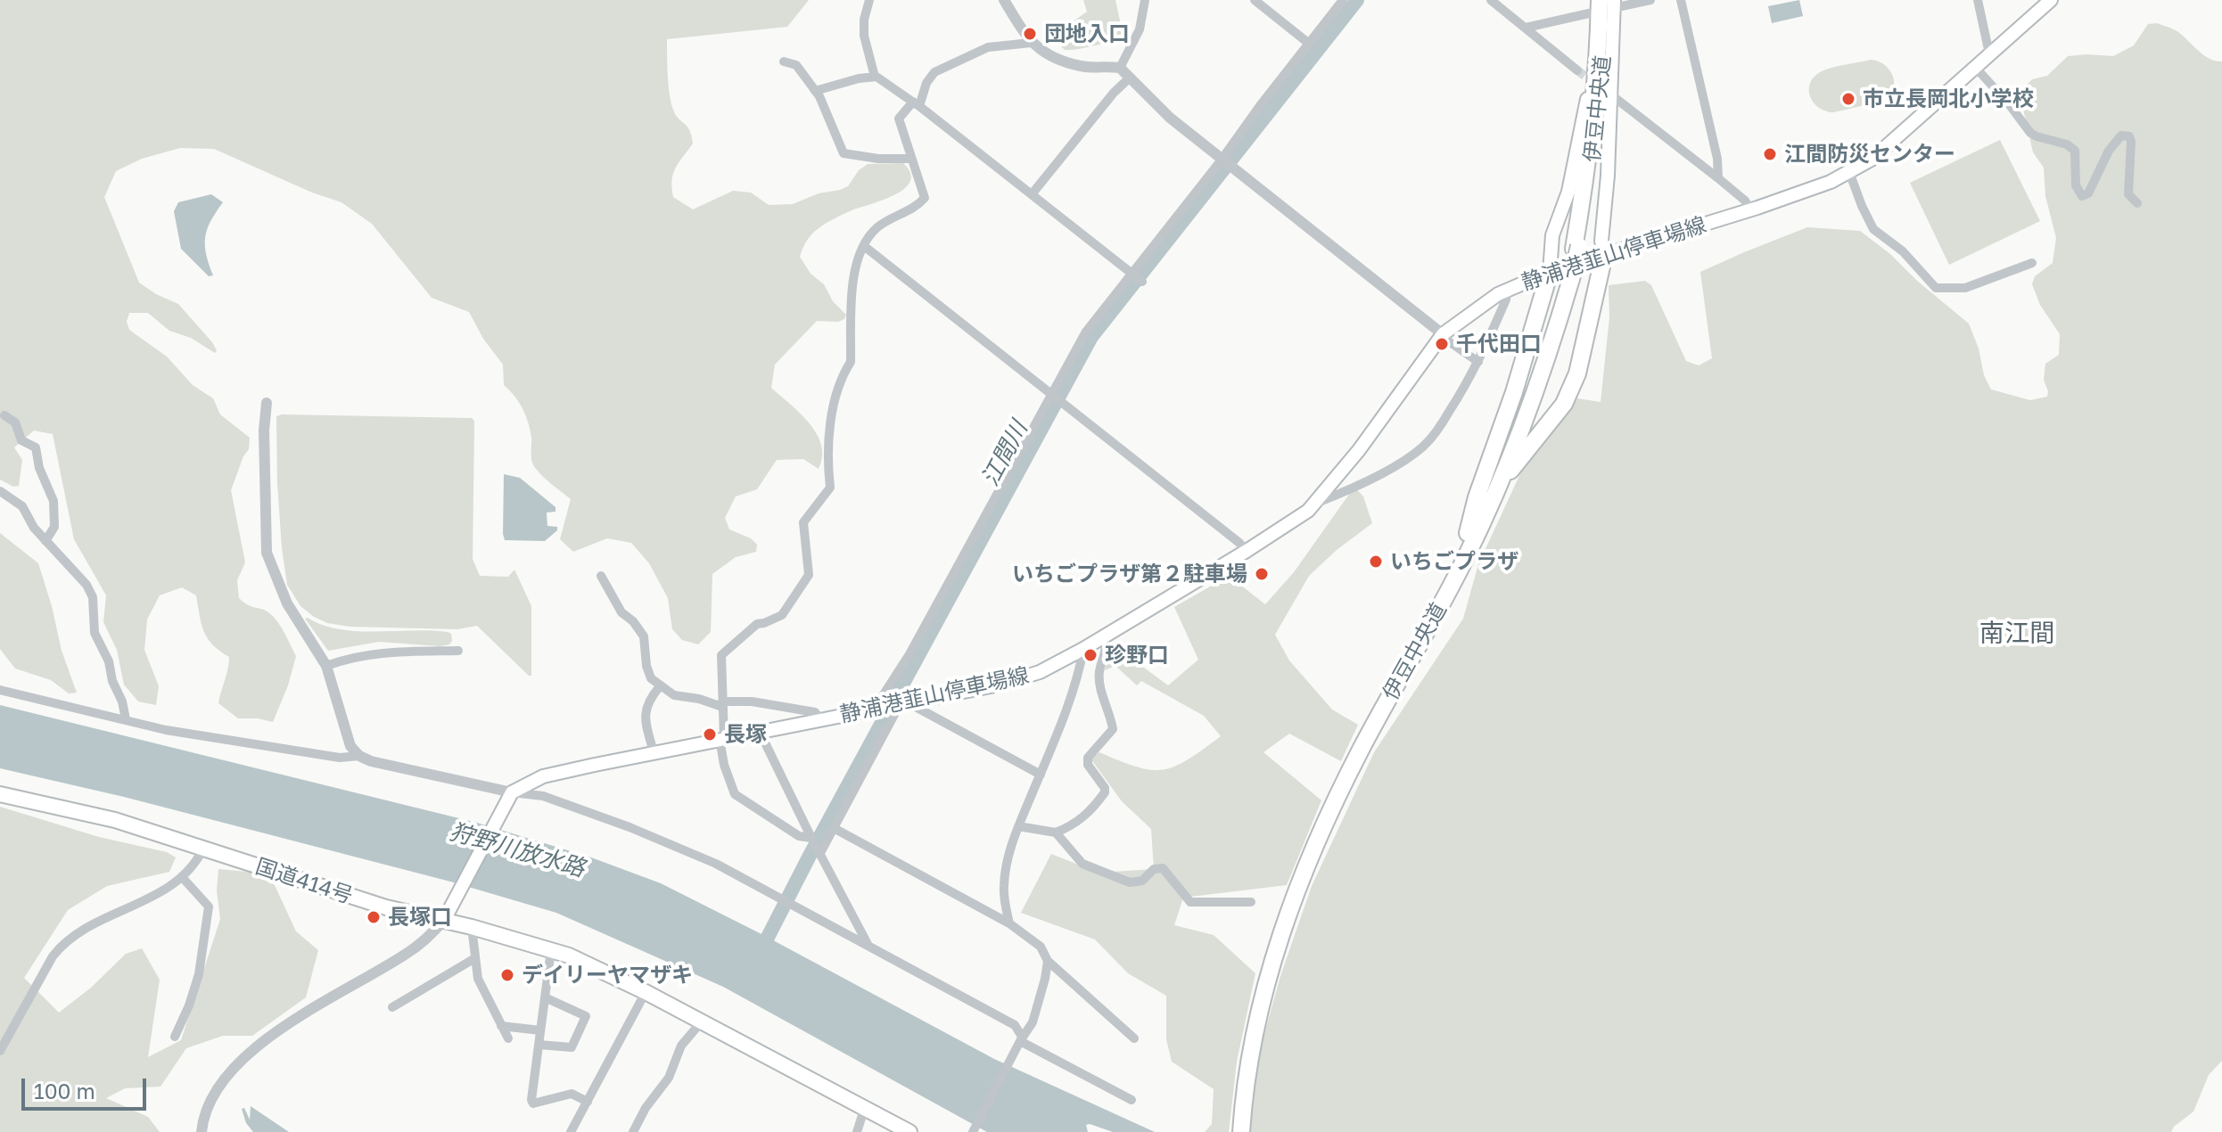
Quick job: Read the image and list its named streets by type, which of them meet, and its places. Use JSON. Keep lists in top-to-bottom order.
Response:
{
  "streets": {
    "highway": ["伊豆中央道", "国道414号"],
    "main road": ["静浦港韮山停車場線"]
  },
  "districts": ["南江間"],
  "water": ["江間川", "狩野川放水路"],
  "places": [
    "団地入口",
    "市立長岡北小学校",
    "江間防災センター",
    "千代田口",
    "いちごプラザ",
    "いちごプラザ第２駐車場",
    "珍野口",
    "長塚",
    "長塚口",
    "デイリーヤマザキ"
  ],
  "scale_bar": "100 m"
}
